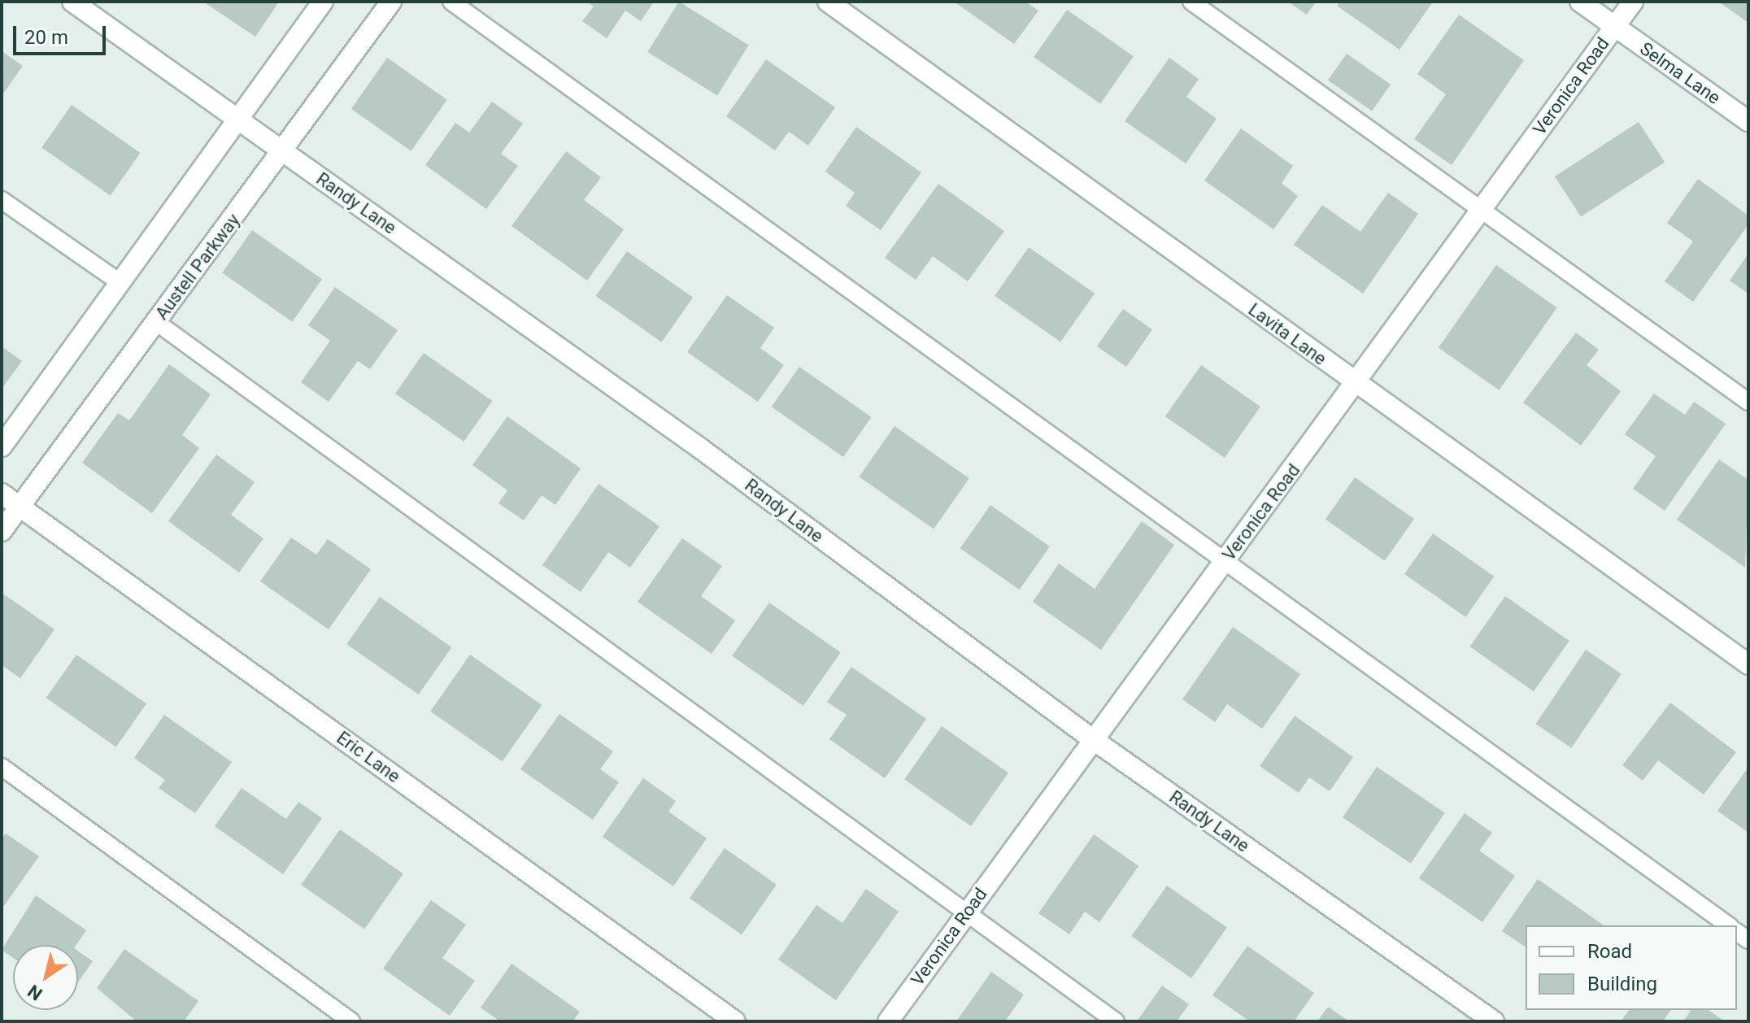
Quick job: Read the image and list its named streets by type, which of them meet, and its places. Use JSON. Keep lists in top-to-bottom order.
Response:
{
  "streets": {
    "street": [
      "Selma Lane",
      "Veronica Road",
      "Randy Lane",
      "Austell Parkway",
      "Lavita Lane",
      "Eric Lane"
    ]
  },
  "crossings": [
    ["Selma Lane", "Veronica Road"],
    ["Veronica Road", "Randy Lane"],
    ["Veronica Road", "Lavita Lane"],
    ["Randy Lane", "Austell Parkway"],
    ["Austell Parkway", "Eric Lane"]
  ],
  "legend": ["Road", "Building"],
  "scale_bar": "20 m",
  "north": "bottom left"
}
